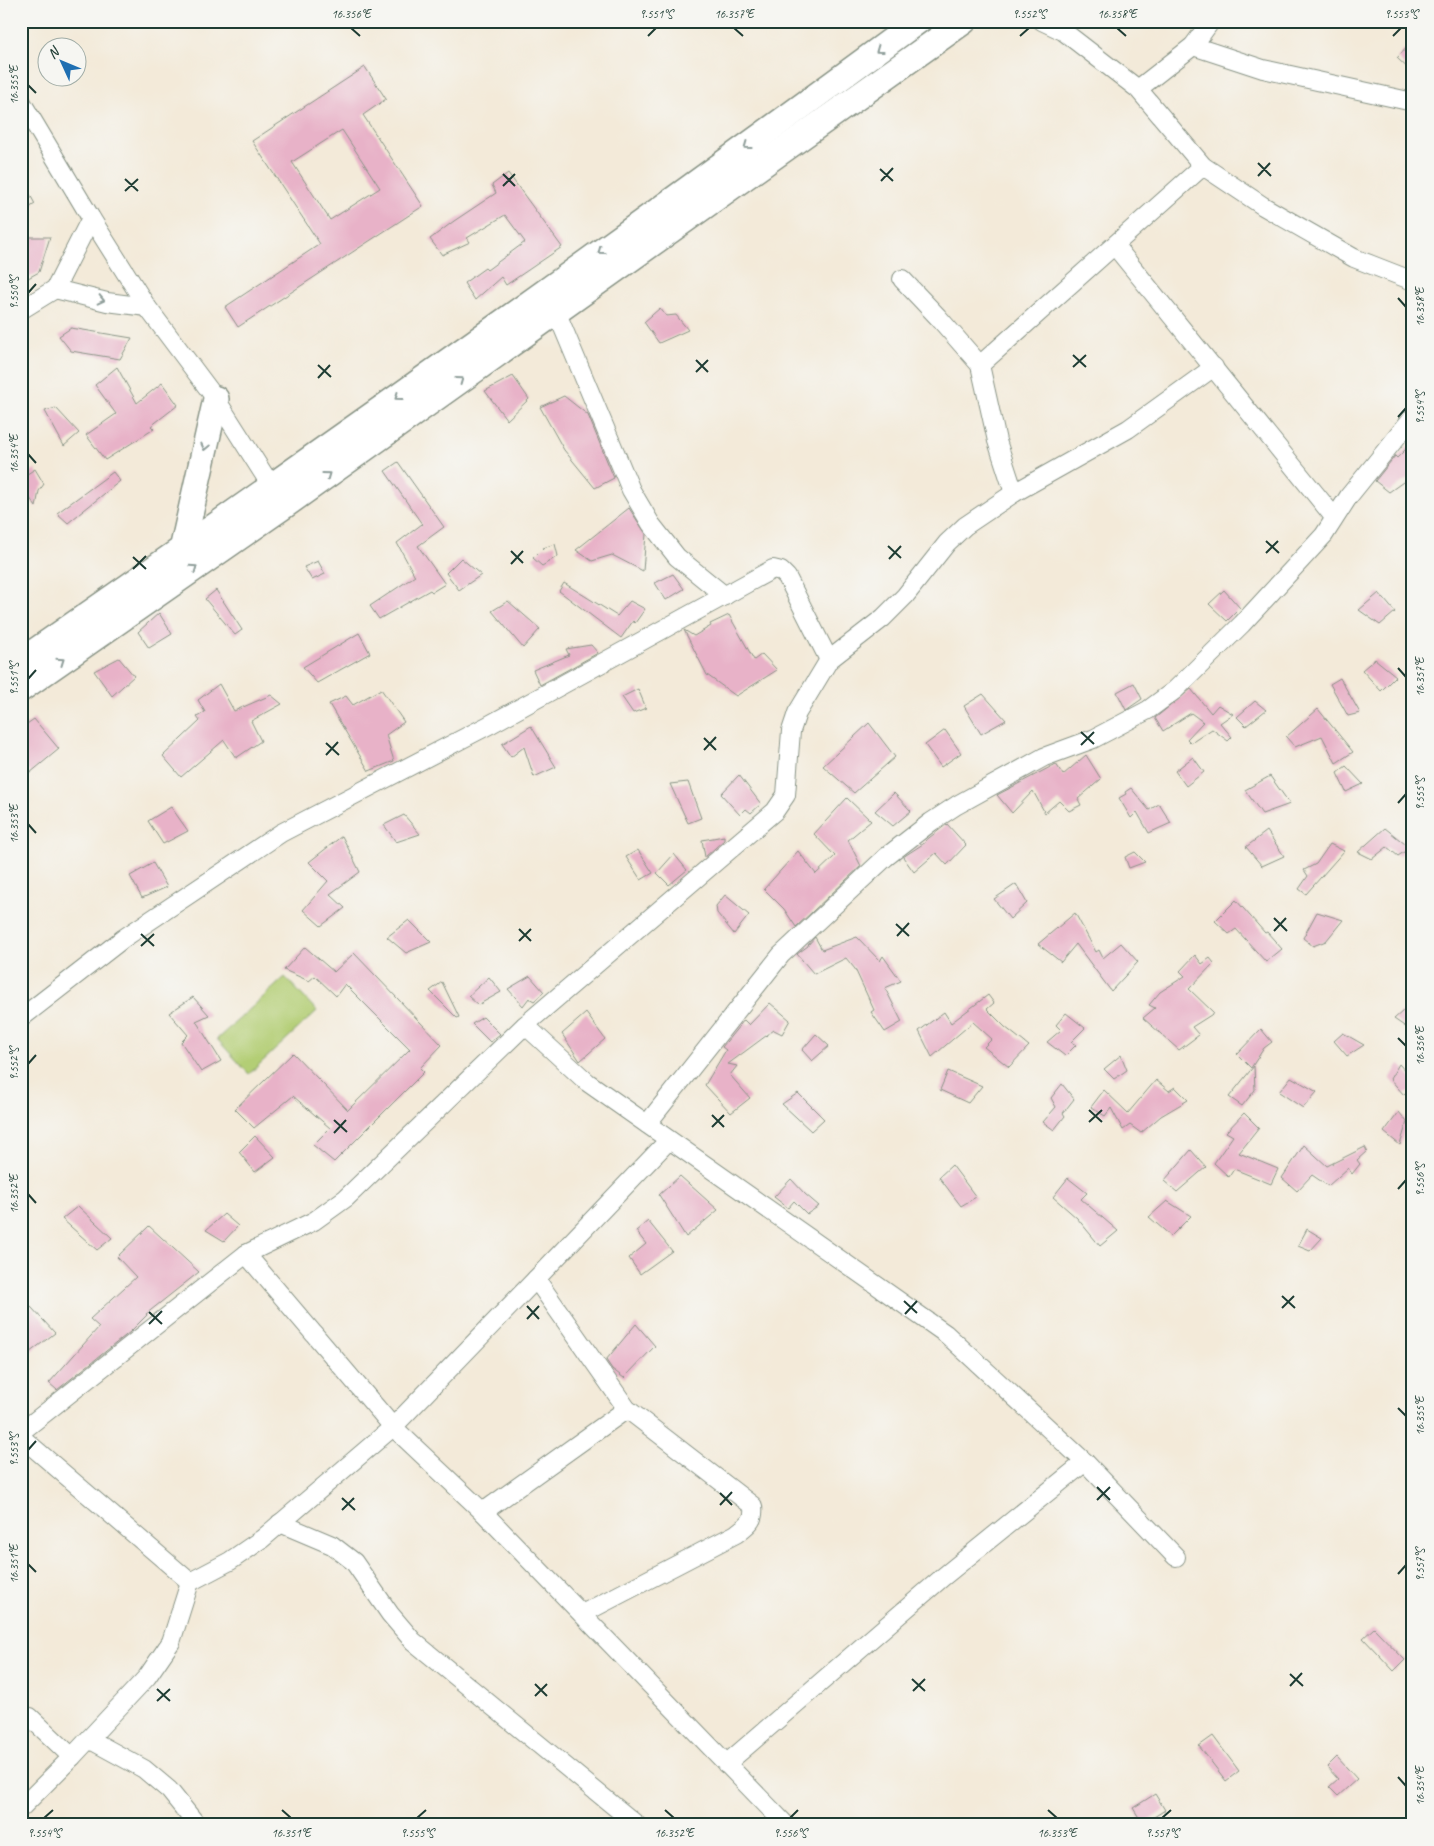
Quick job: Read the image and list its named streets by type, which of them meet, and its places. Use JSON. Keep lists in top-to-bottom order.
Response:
{
  "north": "top left",
  "coordinates": [
    "16.356°E",
    "9.551°S",
    "16.357°E",
    "9.552°S",
    "16.358°E",
    "9.553°S",
    "16.355°E",
    "9.550°S",
    "9.554°S",
    "16.354°E",
    "9.555°S",
    "16.353°E",
    "9.556°S",
    "16.352°E",
    "16.351°E",
    "9.557°S"
  ]
}
